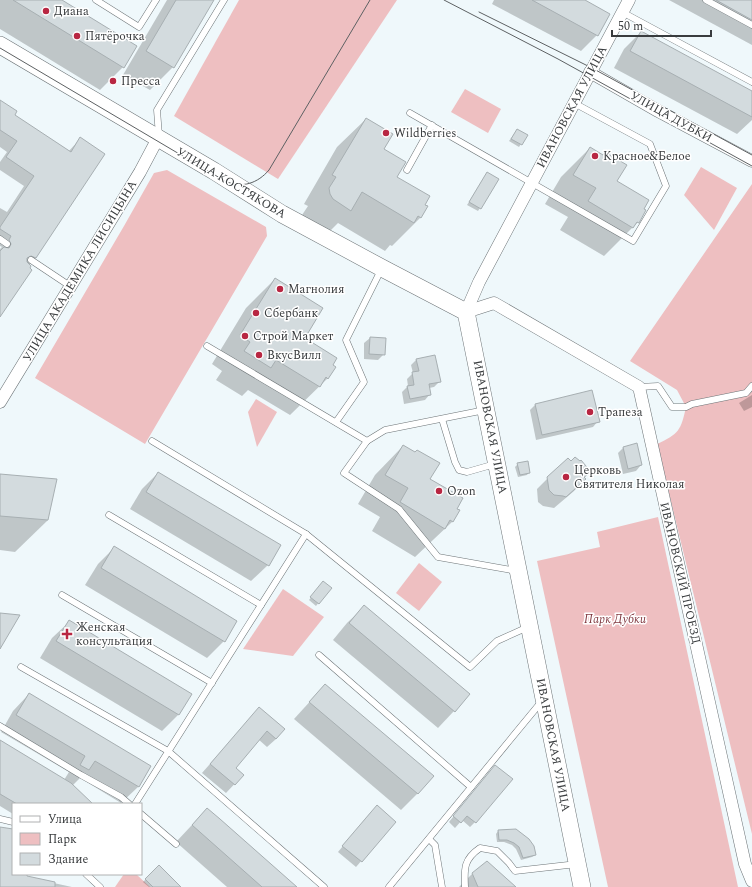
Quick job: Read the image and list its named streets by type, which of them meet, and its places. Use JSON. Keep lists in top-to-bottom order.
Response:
{
  "streets": {
    "street": [
      "ИВАНОВСКАЯ УЛИЦА",
      "УЛИЦА ДУБКИ",
      "УЛИЦА КОСТЯКОВА",
      "УЛИЦА АКАДЕМИКА ЛИСИЦЫНА",
      "ИВАНОВСКИЙ ПРОЕЗД"
    ]
  },
  "crossings": [
    ["ИВАНОВСКАЯ УЛИЦА", "УЛИЦА ДУБКИ"],
    ["ИВАНОВСКАЯ УЛИЦА", "УЛИЦА КОСТЯКОВА"],
    ["УЛИЦА КОСТЯКОВА", "УЛИЦА АКАДЕМИКА ЛИСИЦЫНА"]
  ],
  "parks": ["Парк Дубки"],
  "places": {
    "other": [
      "Диана",
      "Пятёрочка",
      "Пресса",
      "Wildberries",
      "Красное&Белое",
      "Магнолия",
      "Сбербанк",
      "Строй Маркет",
      "ВкусВилл",
      "Трапеза",
      "Церковь Святителя Николая",
      "Ozon"
    ],
    "health": ["Женская консультация"]
  },
  "legend": ["Улица", "Парк", "Здание"],
  "scale_bar": "50 m"
}
